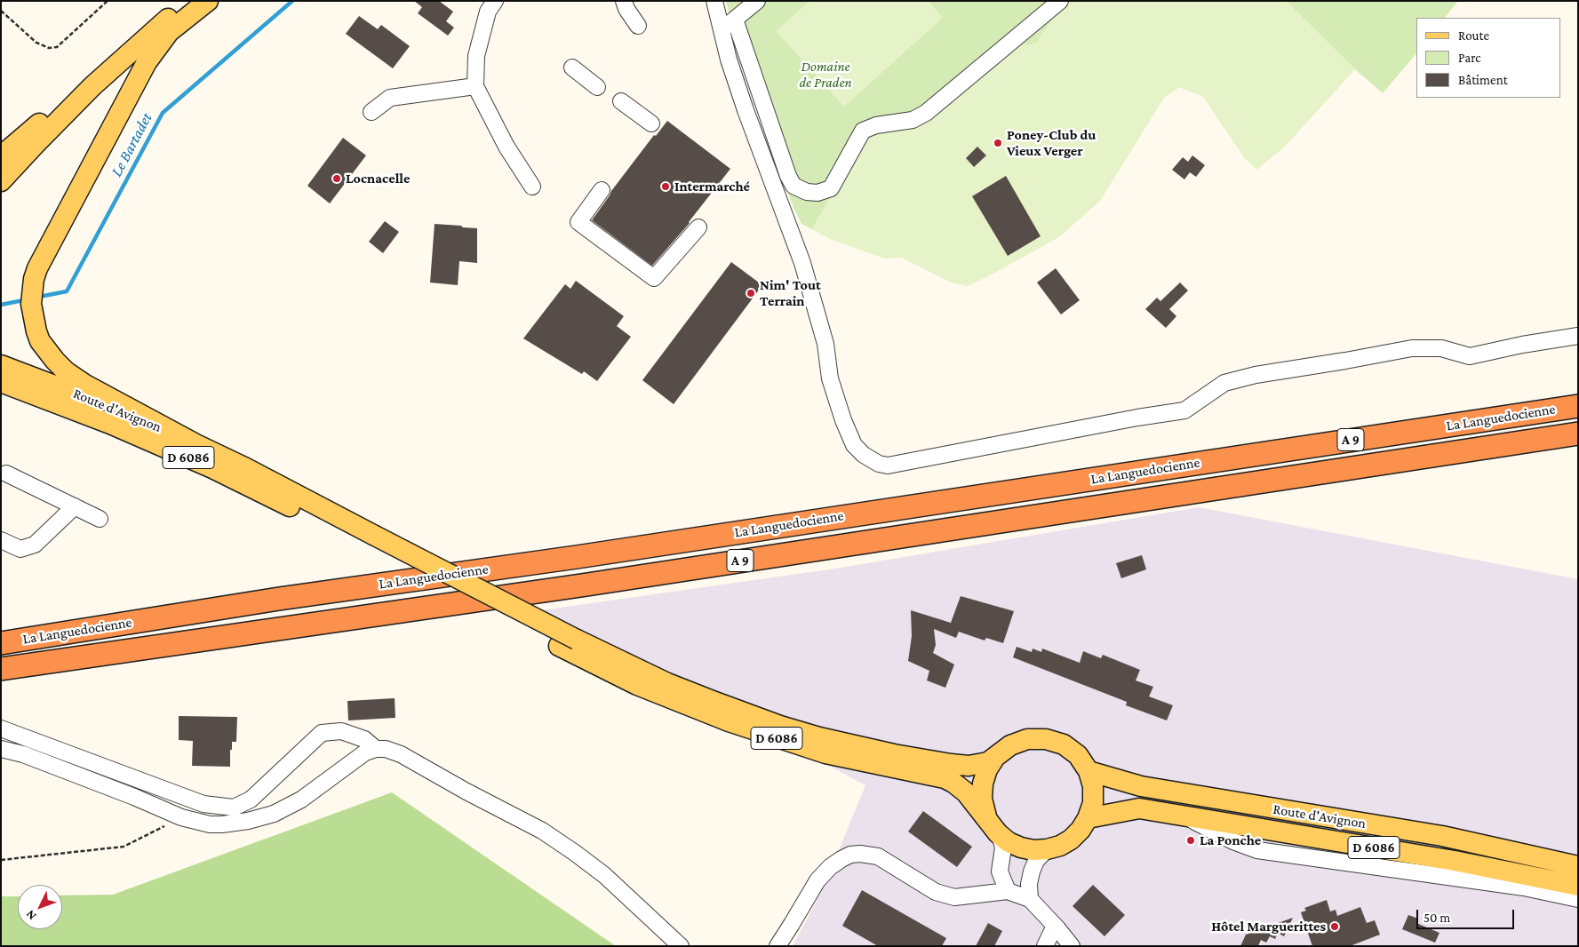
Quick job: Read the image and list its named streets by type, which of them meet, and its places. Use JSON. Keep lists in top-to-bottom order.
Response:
{
  "streets": {
    "highway": ["La Languedocienne", "A 9"],
    "main road": ["Route d'Avignon", "D 6086"]
  },
  "crossings": [
    ["Route d'Avignon", "D 6086"]
  ],
  "water": ["Le Bartadet"],
  "parks": ["Domaine de Praden"],
  "places": [
    "Poney-Club du Vieux Verger",
    "Locnacelle",
    "Intermarché",
    "Nim' Tout Terrain",
    "La Ponche",
    "Hôtel Marguerittes"
  ],
  "legend": ["Route", "Parc", "Bâtiment"],
  "scale_bar": "50 m",
  "north": "bottom left"
}
